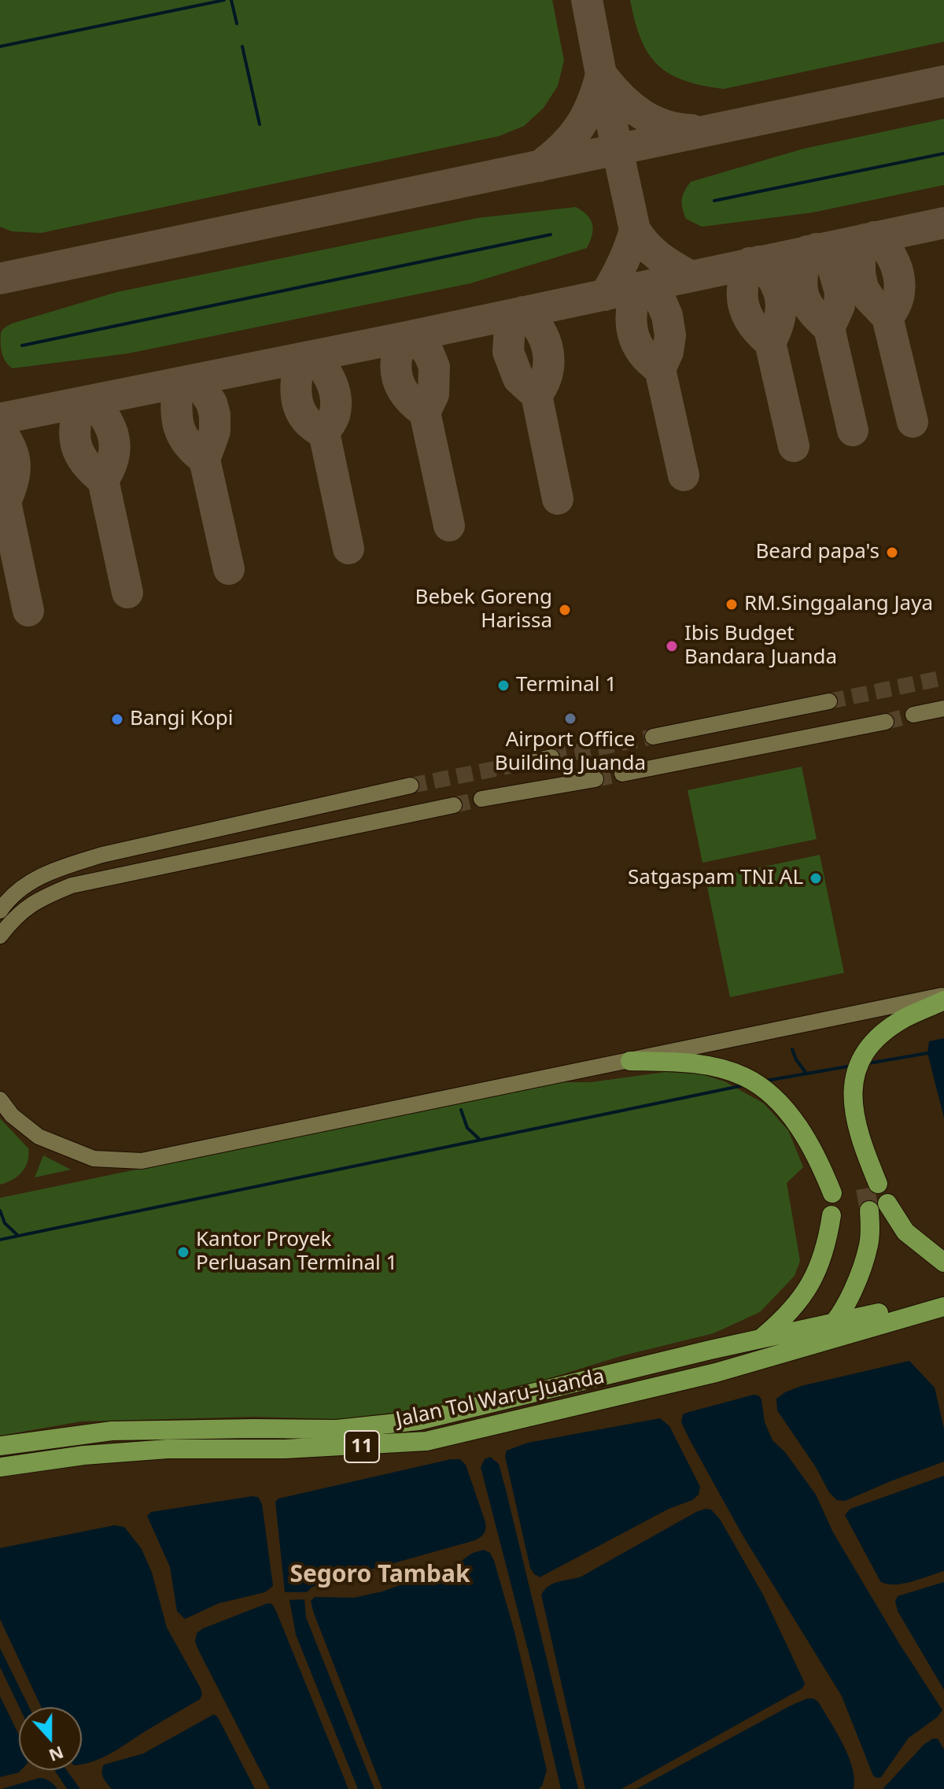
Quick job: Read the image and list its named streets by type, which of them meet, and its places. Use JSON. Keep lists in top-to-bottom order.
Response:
{
  "streets": {
    "highway": ["Jalan Tol Waru–Juanda", "11"]
  },
  "districts": ["Segoro Tambak"],
  "places": [
    "Beard papa's",
    "RM.Singgalang Jaya",
    "Bebek Goreng Harissa",
    "Ibis Budget Bandara Juanda",
    "Terminal 1",
    "Airport Office Building Juanda",
    "Bangi Kopi",
    "Satgaspam TNI AL",
    "Kantor Proyek Perluasan Terminal 1"
  ],
  "north": "bottom"
}
